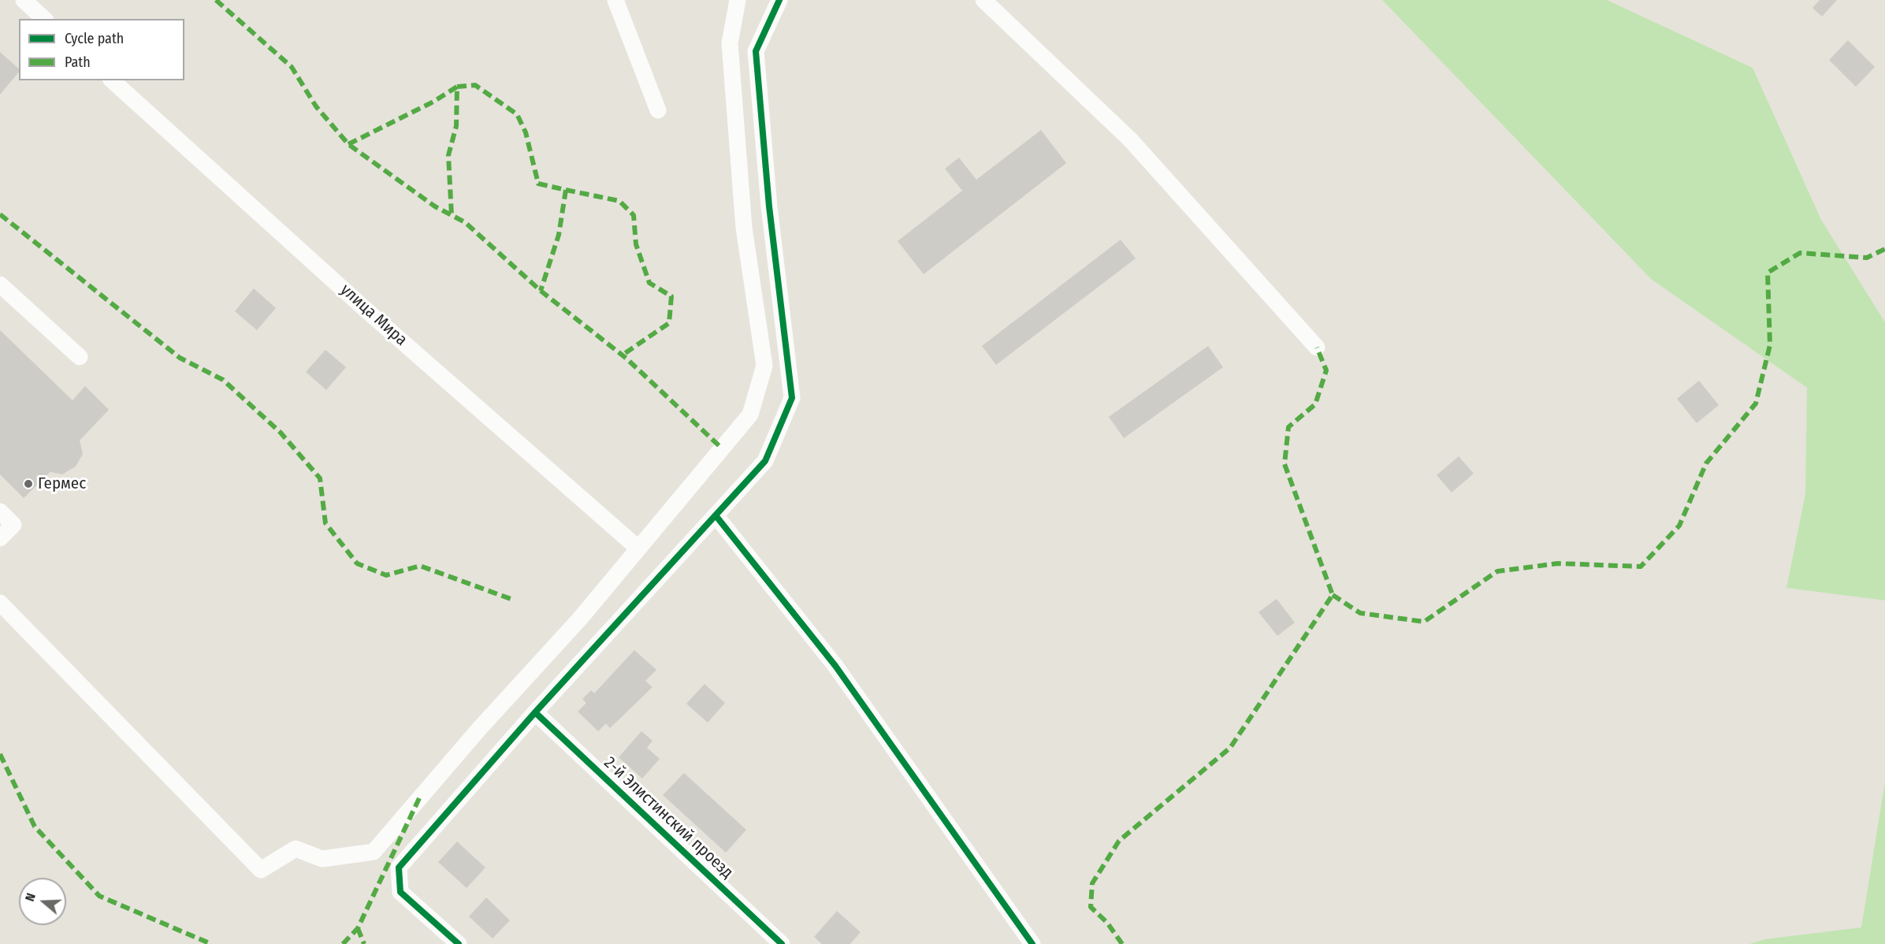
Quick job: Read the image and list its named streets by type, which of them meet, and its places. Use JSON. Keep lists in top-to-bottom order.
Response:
{
  "streets": {
    "street": ["улица Мира", "2-й Элистинский проезд"]
  },
  "places": ["Гермес"],
  "legend": ["Cycle path", "Path"],
  "north": "left"
}
